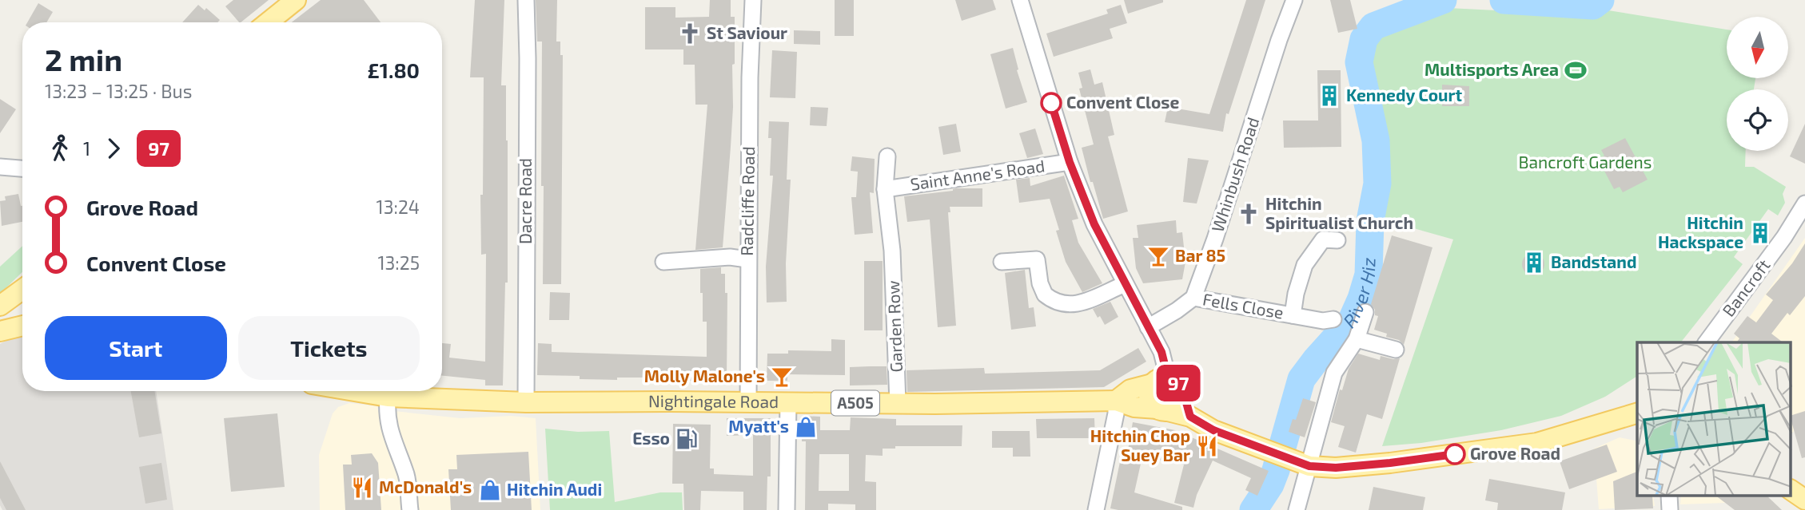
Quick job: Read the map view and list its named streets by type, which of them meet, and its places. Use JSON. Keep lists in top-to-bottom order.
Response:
{
  "streets": {
    "main road": ["Nightingale Road", "A505"],
    "street": [
      "Whinbush Road",
      "Saint Anne's Road",
      "Dacre Road",
      "Radcliffe Road",
      "Bancroft",
      "Fells Close",
      "Garden Row"
    ]
  },
  "crossings": [
    ["Whinbush Road", "Fells Close"],
    ["Saint Anne's Road", "Garden Row"],
    ["Dacre Road", "Nightingale Road"],
    ["Radcliffe Road", "Nightingale Road"],
    ["Garden Row", "Nightingale Road"]
  ],
  "water": ["River Hiz"],
  "parks": ["Bancroft Gardens"],
  "places": {
    "church": ["St Saviour", "Hitchin Spiritualist Church"],
    "sports": ["Multisports Area"],
    "building": ["Kennedy Court", "Hitchin Hackspace", "Bandstand"],
    "other": ["Convent Close", "Grove Road"],
    "bar": ["Bar 85", "Molly Malone's"],
    "shop": ["Myatt's", "Hitchin Audi"],
    "fuel station": ["Esso"],
    "restaurant": ["Hitchin Chop Suey Bar", "McDonald's"]
  },
  "lines": ["bus line 97"],
  "north": "bottom",
  "page": {
    "on_map": "97",
    "heading": ["2 min", "13:23 – 13:25 · Bus", "£1.80"],
    "legs": ["1", "97"],
    "list": [
      {
        "name": "Grove Road",
        "value": "13:24"
      },
      {
        "name": "Convent Close",
        "value": "13:25"
      }
    ],
    "buttons": ["Start", "Tickets"]
  }
}
